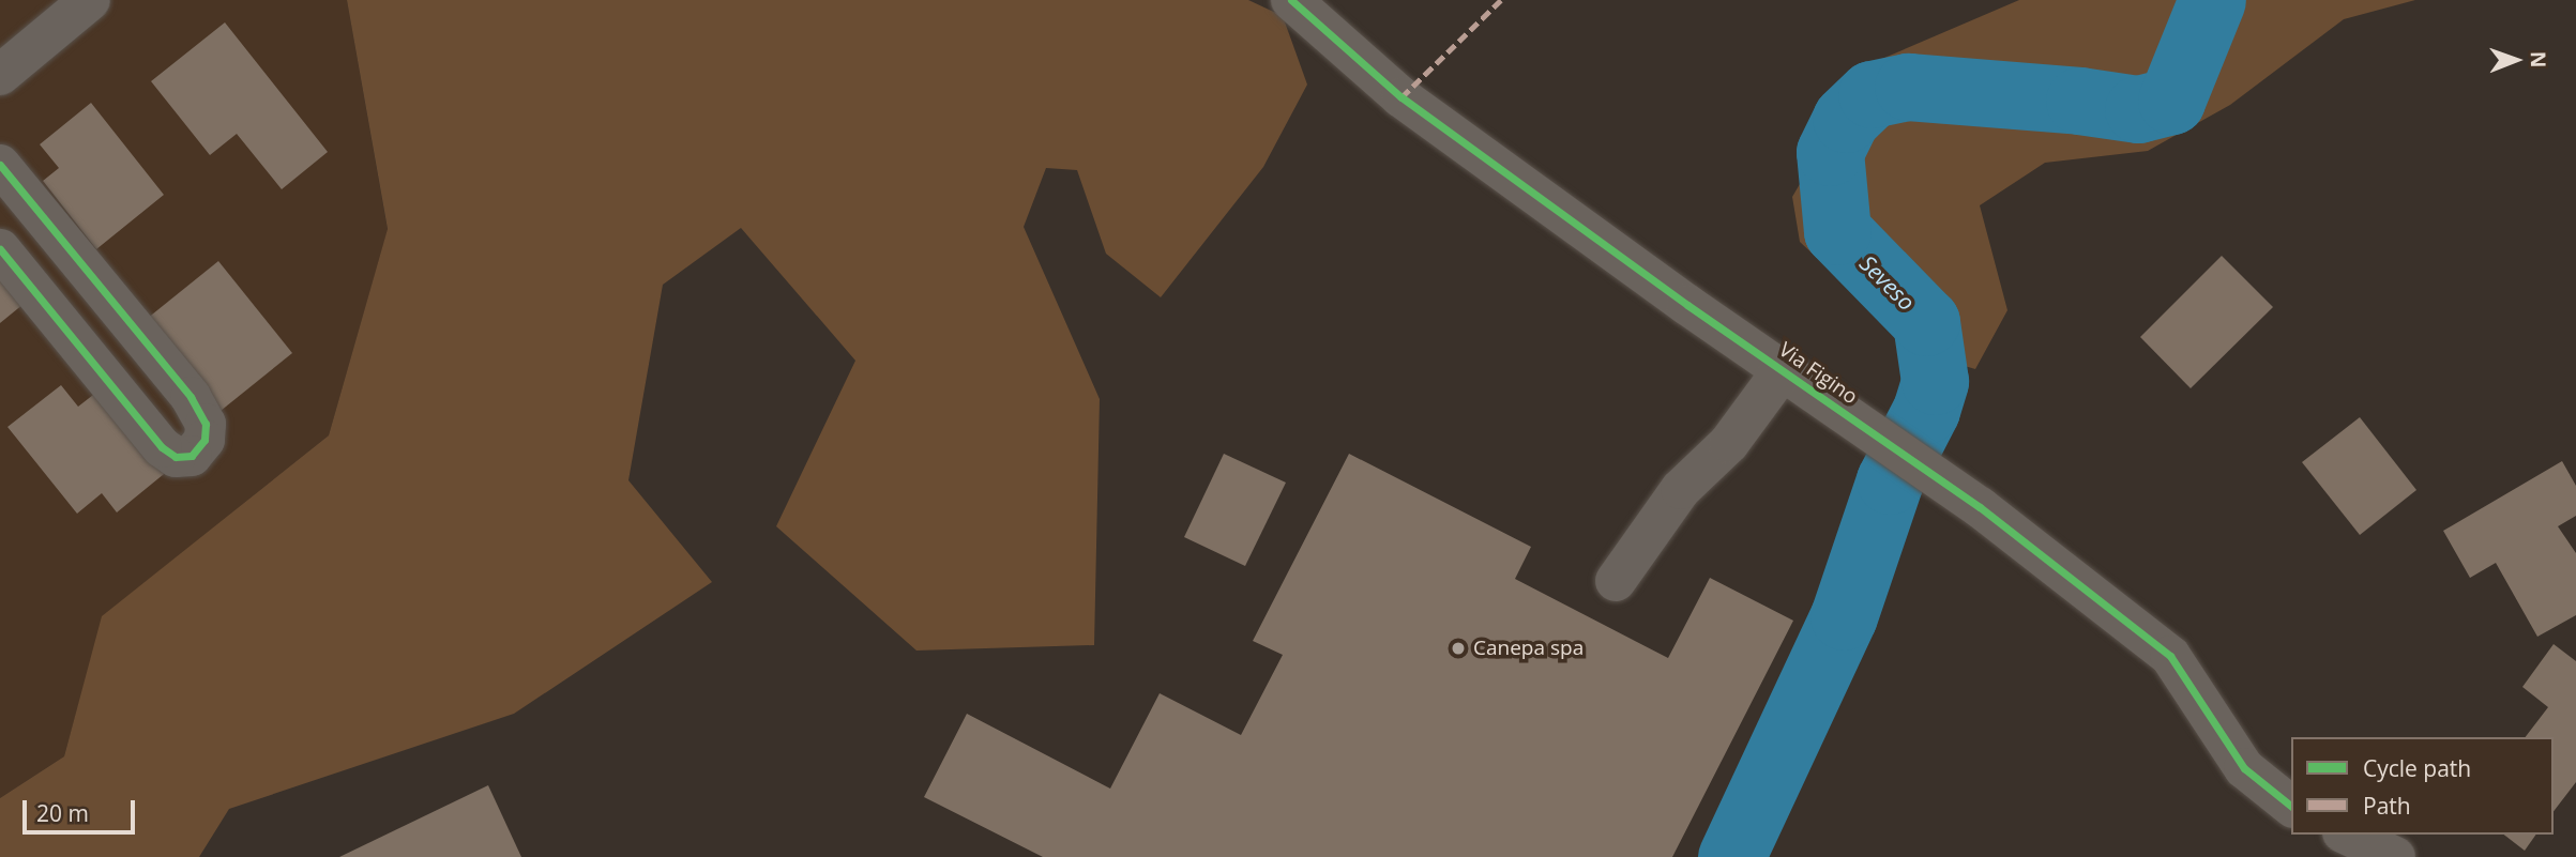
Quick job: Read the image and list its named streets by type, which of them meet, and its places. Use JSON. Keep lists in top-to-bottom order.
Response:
{
  "streets": {
    "street": ["Via Figino"]
  },
  "water": ["Seveso"],
  "places": ["Canepa spa"],
  "legend": ["Cycle path", "Path"],
  "scale_bar": "20 m",
  "north": "right"
}
